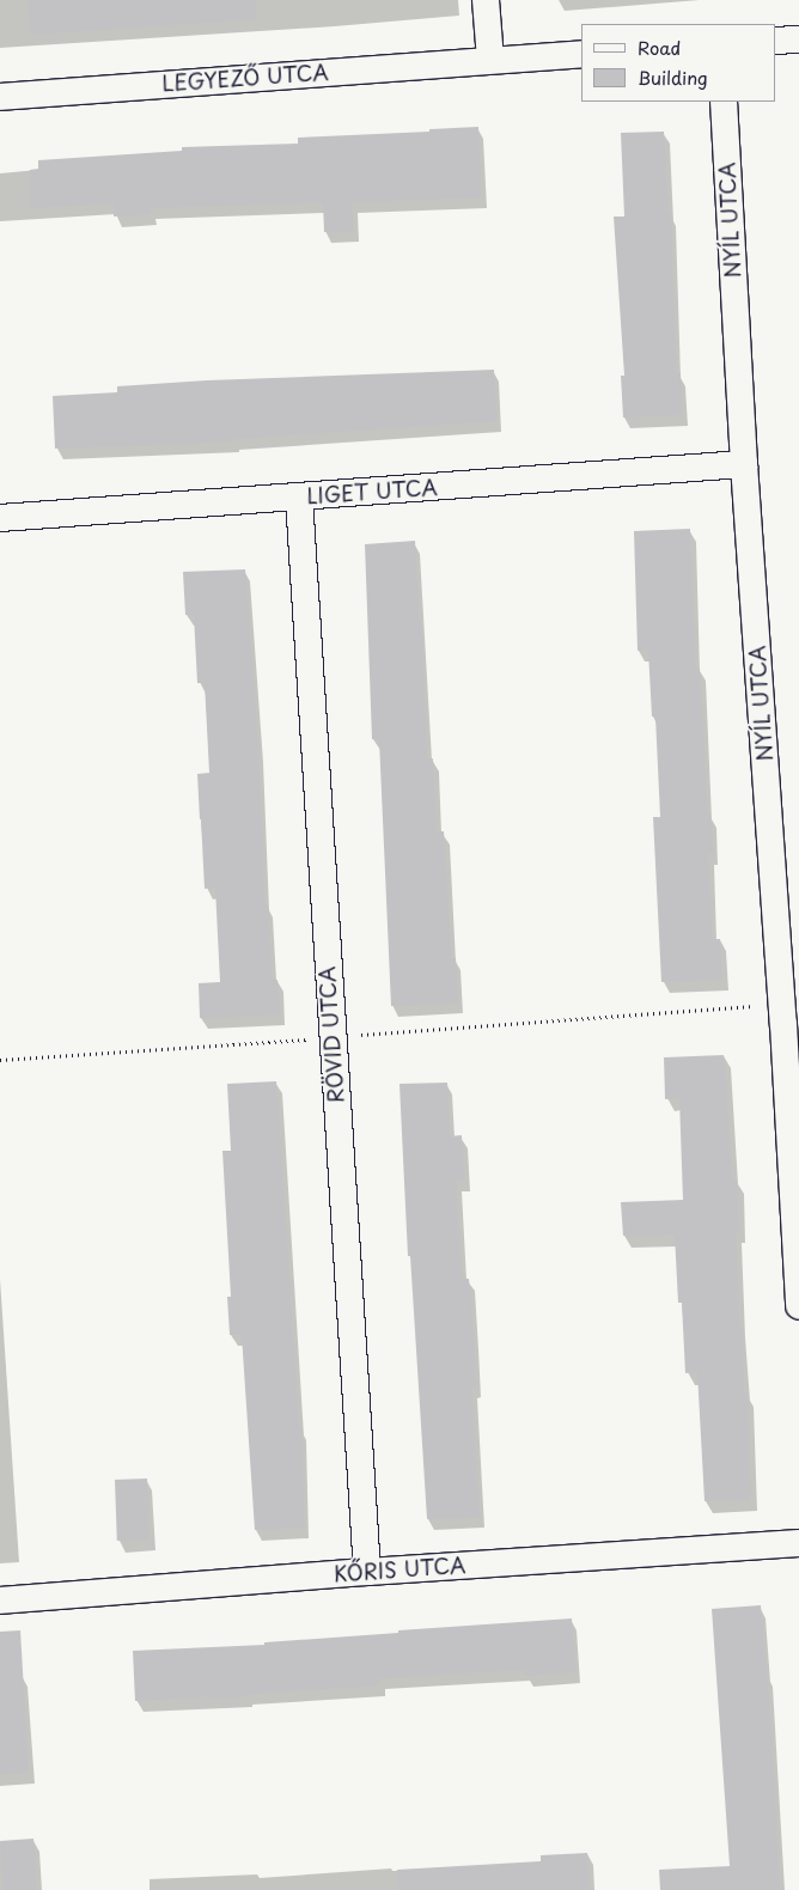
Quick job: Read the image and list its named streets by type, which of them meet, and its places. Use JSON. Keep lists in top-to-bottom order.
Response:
{
  "streets": {
    "street": [
      "LEGYEZŐ UTCA",
      "NYÍL UTCA",
      "LIGET UTCA",
      "RÖVID UTCA",
      "KŐRIS UTCA"
    ]
  },
  "crossings": [
    ["NYÍL UTCA", "LIGET UTCA"],
    ["LIGET UTCA", "RÖVID UTCA"],
    ["RÖVID UTCA", "KŐRIS UTCA"]
  ],
  "legend": ["Road", "Building"]
}
